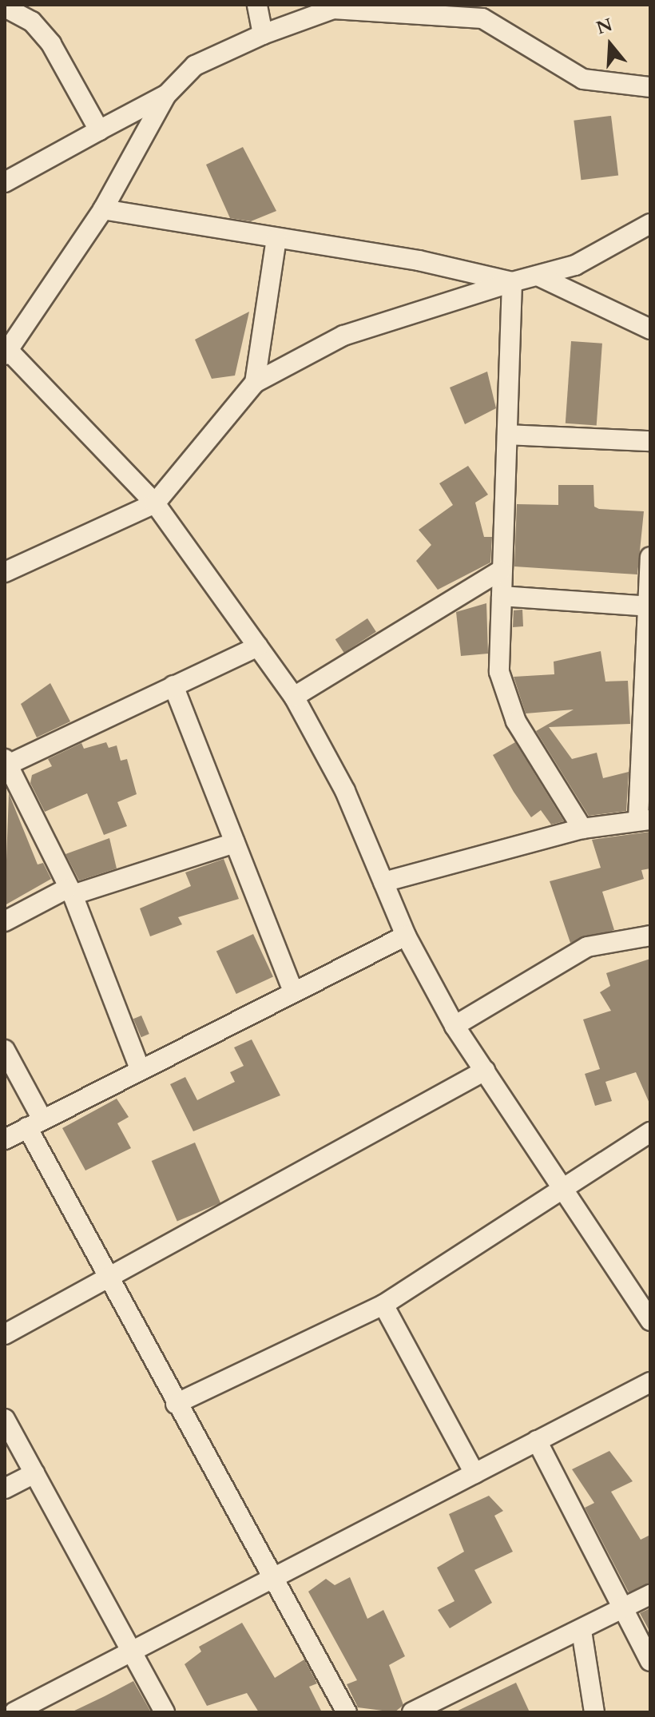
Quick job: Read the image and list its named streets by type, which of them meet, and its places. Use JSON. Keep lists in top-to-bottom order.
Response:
{
  "north": "top"
}
